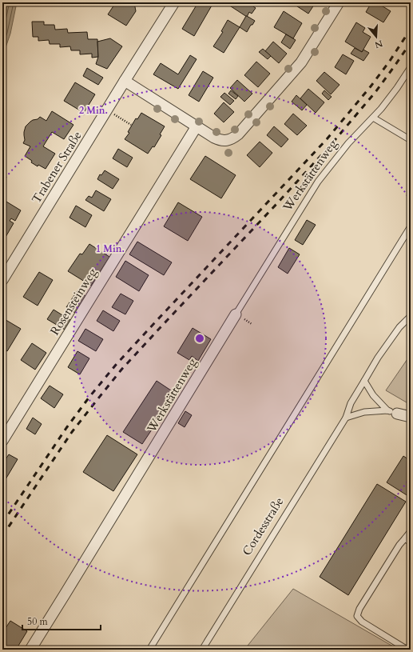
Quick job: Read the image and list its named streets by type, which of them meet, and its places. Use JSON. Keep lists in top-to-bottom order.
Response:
{
  "streets": {
    "street": ["Trabener Straße", "Werkstättenweg", "Rosensteinweg"],
    "lane": ["Cordesstraße"]
  },
  "scale_bar": "50 m",
  "north": "bottom",
  "rings": ["2 Min.", "1 Min."]
}
